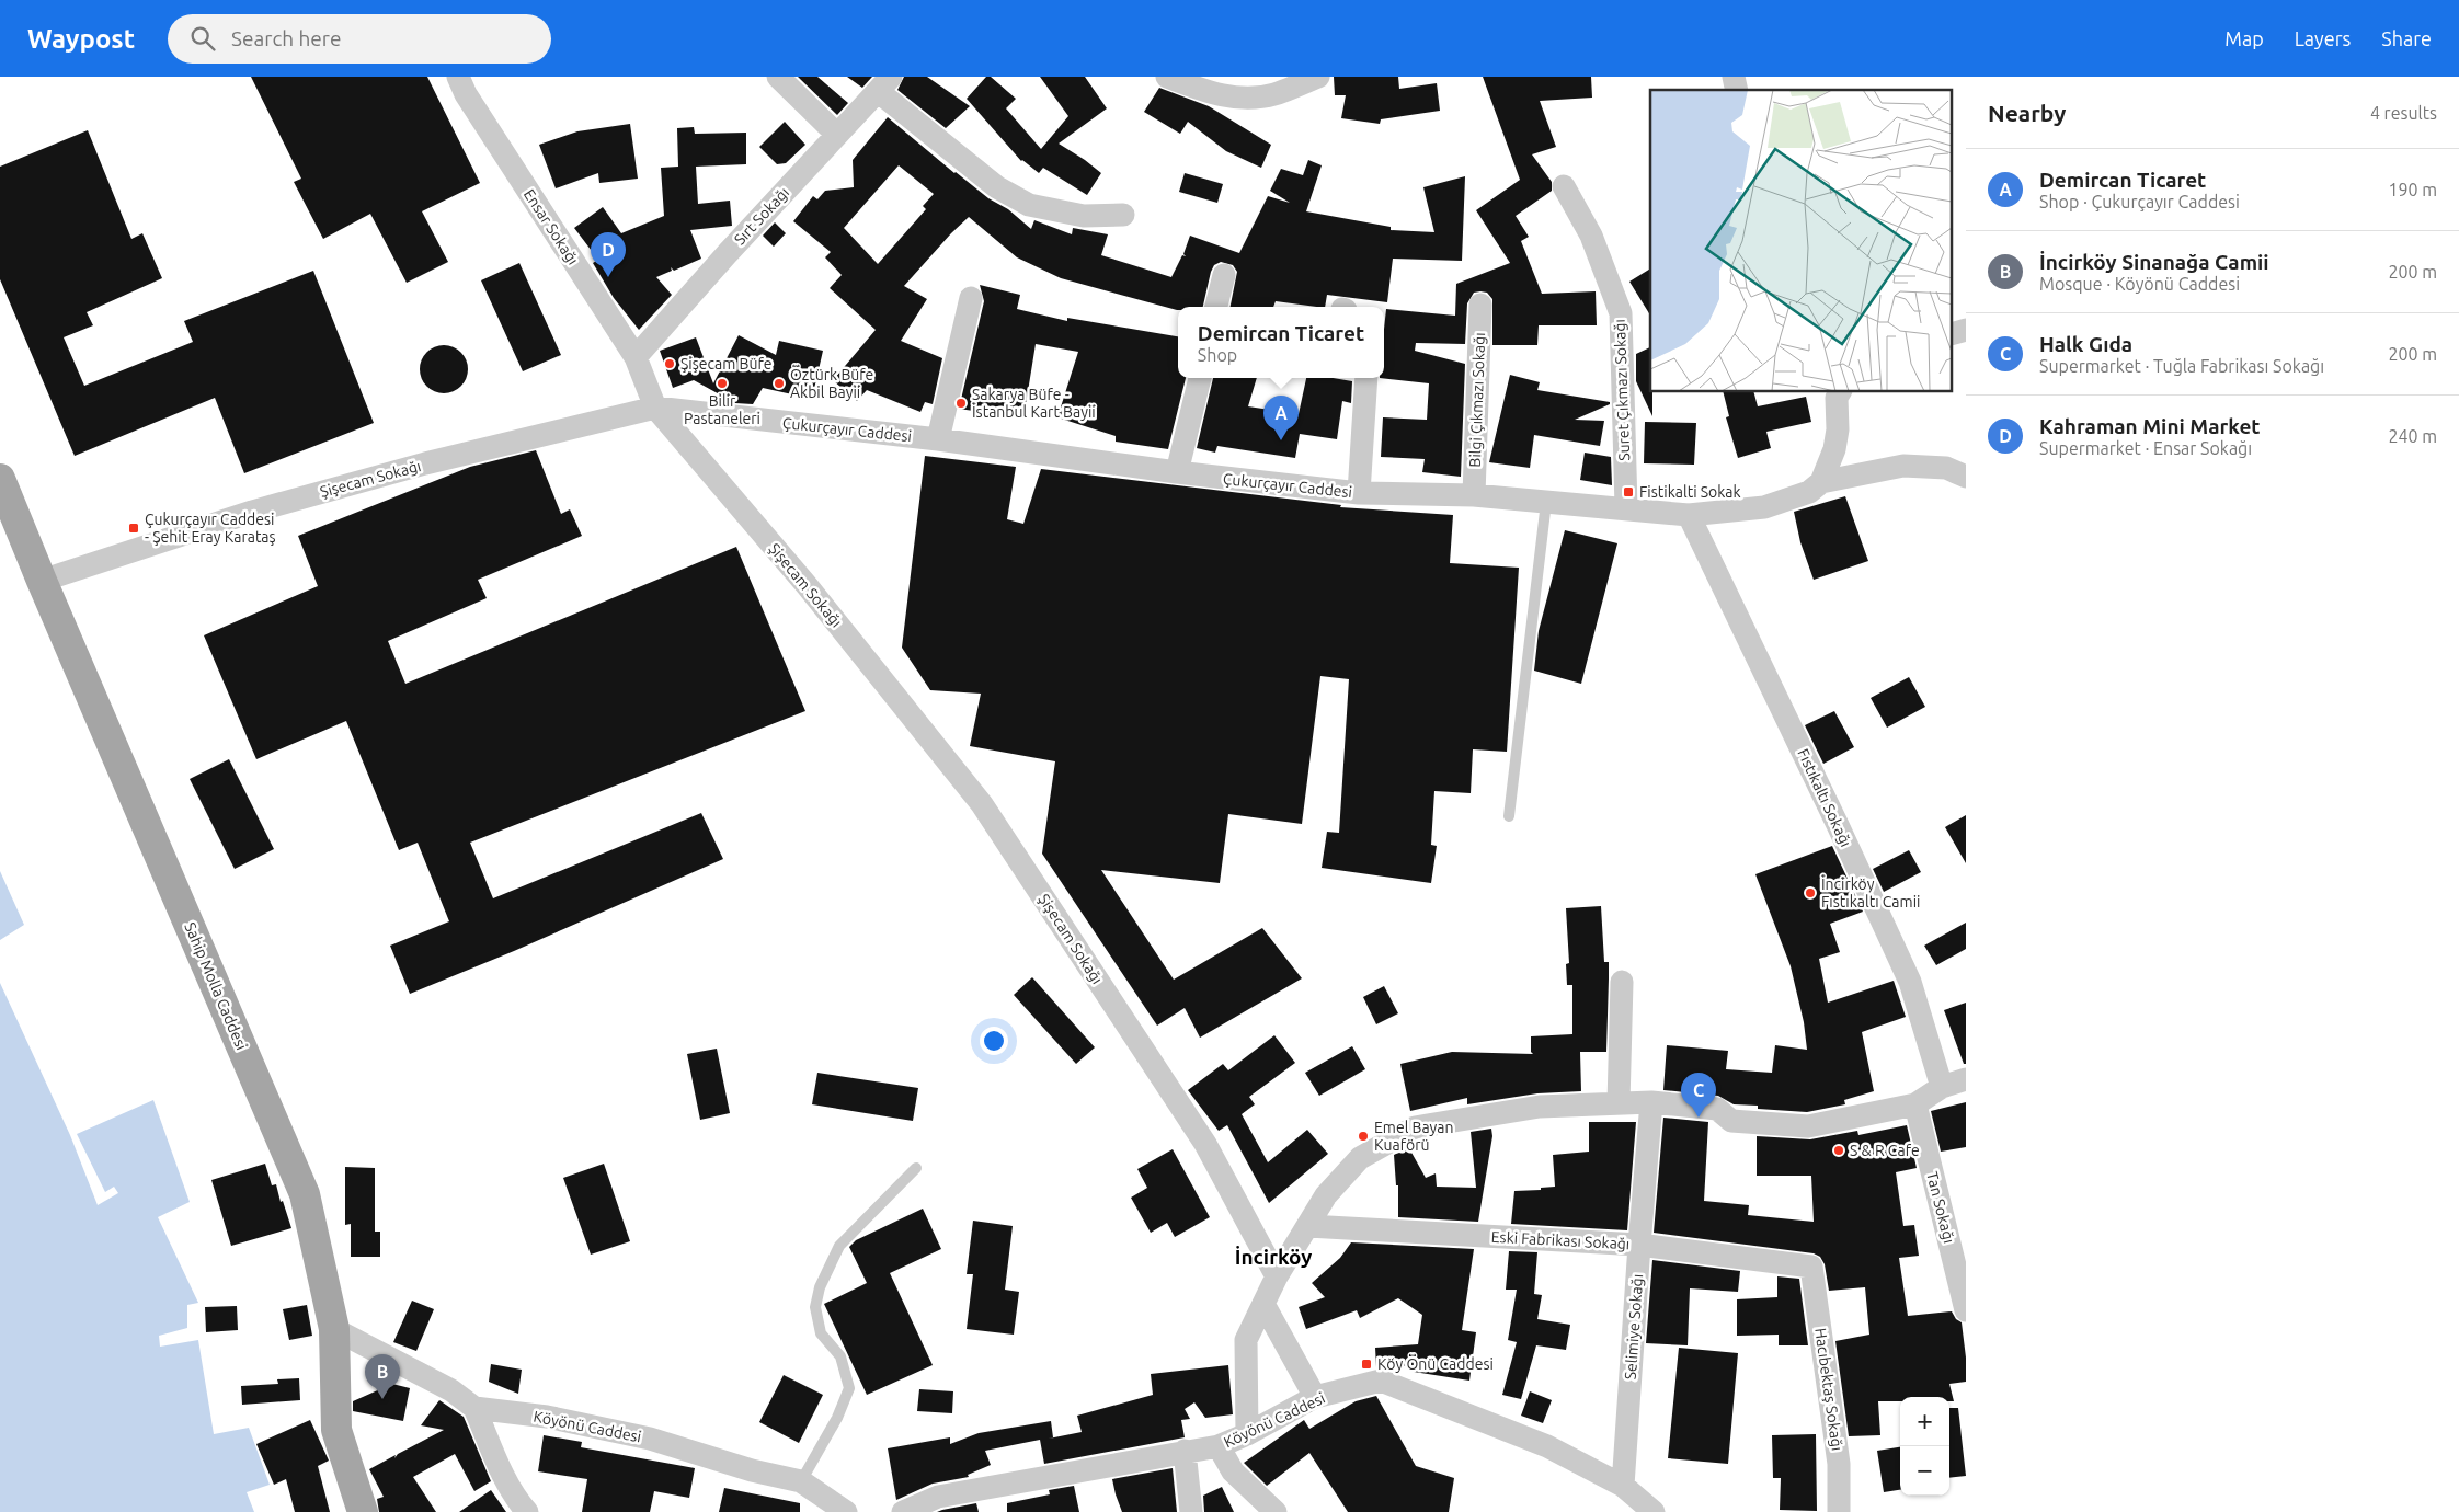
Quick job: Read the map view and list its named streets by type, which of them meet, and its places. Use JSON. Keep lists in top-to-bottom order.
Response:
{
  "streets": {
    "main road": ["Sahip Molla Caddesi"],
    "street": [
      "Sırt Sokağı",
      "Ensar Sokağı",
      "Suret Çıkmazı Sokağı",
      "Bilgi Çıkmazı Sokağı",
      "Çukurçayır Caddesi",
      "Şişecam Sokağı",
      "Fıstıkaltı Sokağı",
      "Tan Sokağı",
      "Eski Fabrikası Sokağı",
      "Selimiye Sokağı",
      "Hacıbektaş Sokağı",
      "Köyönü Caddesi"
    ]
  },
  "crossings": [
    ["Sırt Sokağı", "Ensar Sokağı"],
    ["Ensar Sokağı", "Çukurçayır Caddesi"],
    ["Ensar Sokağı", "Şişecam Sokağı"],
    ["Suret Çıkmazı Sokağı", "Çukurçayır Caddesi"],
    ["Bilgi Çıkmazı Sokağı", "Çukurçayır Caddesi"],
    ["Çukurçayır Caddesi", "Şişecam Sokağı"],
    ["Çukurçayır Caddesi", "Fıstıkaltı Sokağı"],
    ["Şişecam Sokağı", "Sahip Molla Caddesi"],
    ["Eski Fabrikası Sokağı", "Selimiye Sokağı"],
    ["Eski Fabrikası Sokağı", "Hacıbektaş Sokağı"],
    ["Selimiye Sokağı", "Köyönü Caddesi"]
  ],
  "districts": ["İncirköy"],
  "places": {
    "other": [
      "Şişecam Büfe",
      "Bilir Pastaneleri",
      "Öztürk Büfe Akbil Bayii",
      "Sakarya Büfe - İstanbul Kart Bayii",
      "İncirköy Fıstıkaltı Camii",
      "Emel Bayan Kuaförü",
      "S & R Cafe"
    ],
    "transit": ["Fistikalti Sokak", "Çukurçayır Caddesi - Şehit Eray Karataş", "Köy Önü Caddesi"]
  },
  "page": {
    "header": "Waypost",
    "search": "Search here",
    "nav": ["Map", "Layers", "Share"],
    "heading": ["Nearby", "4 results"],
    "list": [
      {
        "mark": "A",
        "name": "Demircan Ticaret",
        "note": "Shop · Çukurçayır Caddesi",
        "value": "190 m"
      },
      {
        "mark": "B",
        "name": "İncirköy Sinanağa Camii",
        "note": "Mosque · Köyönü Caddesi",
        "value": "200 m"
      },
      {
        "mark": "C",
        "name": "Halk Gıda",
        "note": "Supermarket · Tuğla Fabrikası Sokağı",
        "value": "200 m"
      },
      {
        "mark": "D",
        "name": "Kahraman Mini Market",
        "note": "Supermarket · Ensar Sokağı",
        "value": "240 m"
      }
    ],
    "pins": [
      "D",
      "A",
      "C",
      "B"
    ],
    "popup": ["Demircan Ticaret", "Shop"],
    "map_buttons": ["+", "−"]
  }
}
